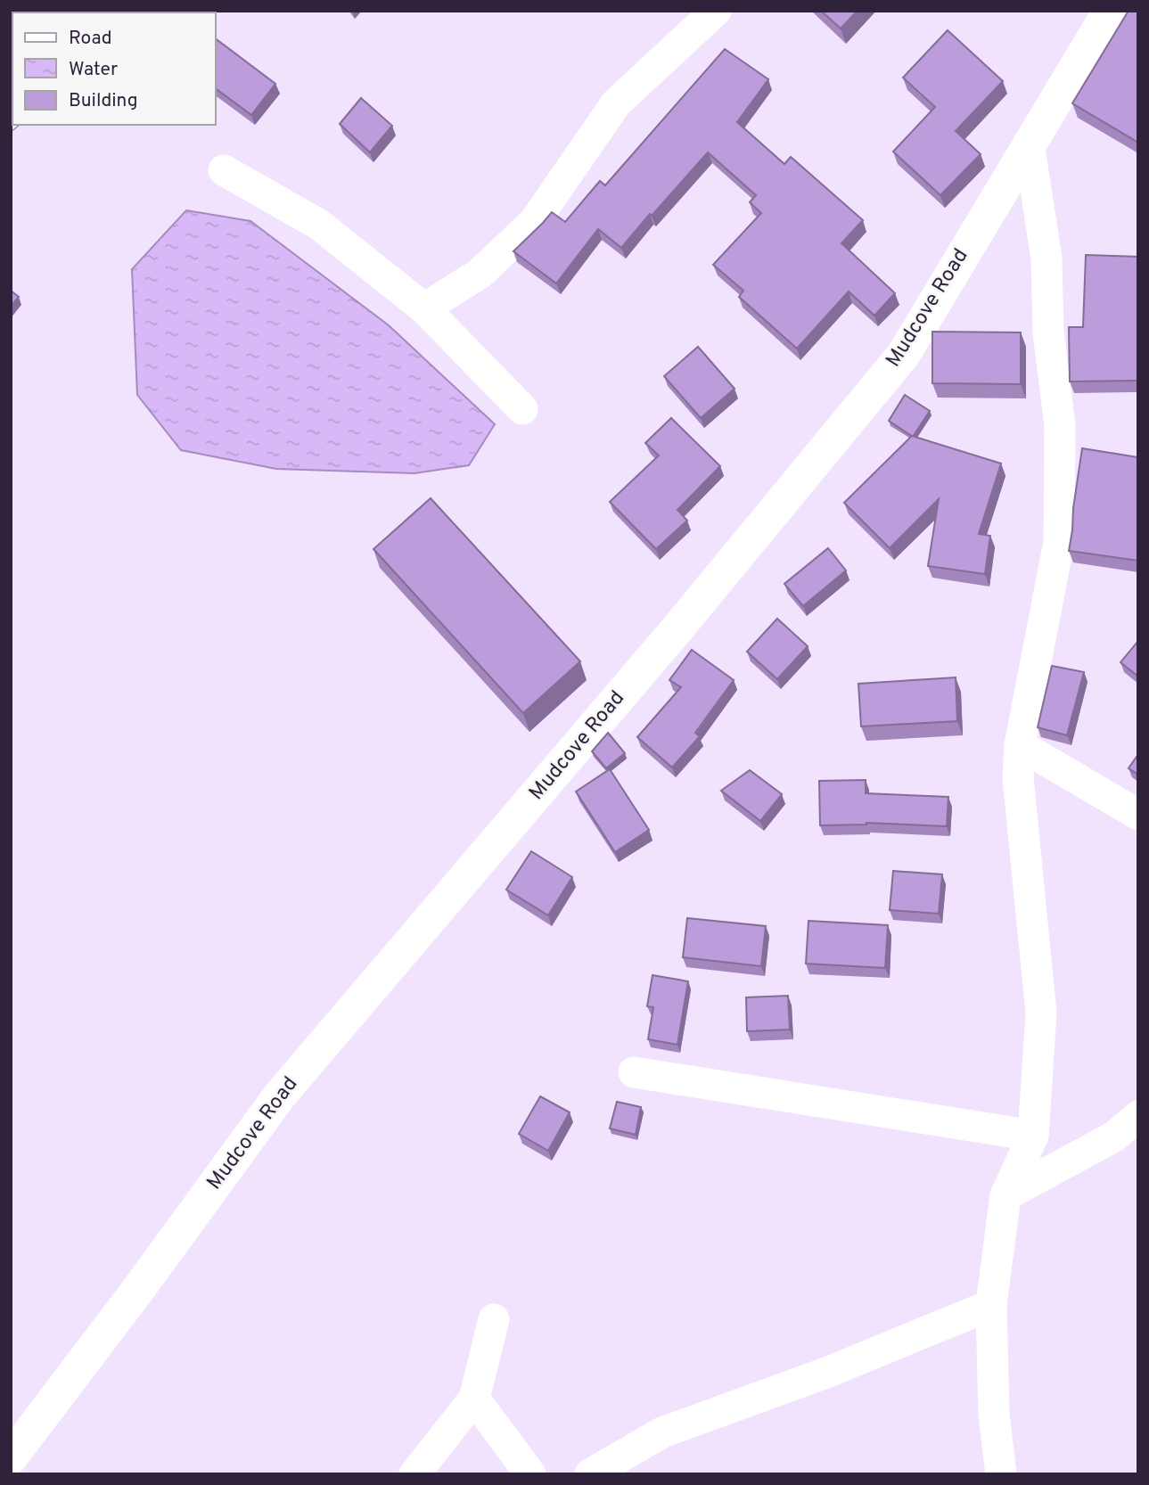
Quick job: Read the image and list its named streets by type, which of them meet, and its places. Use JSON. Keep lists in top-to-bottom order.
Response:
{
  "streets": {
    "street": ["Mudcove Road"]
  },
  "legend": ["Road", "Water", "Building"]
}
